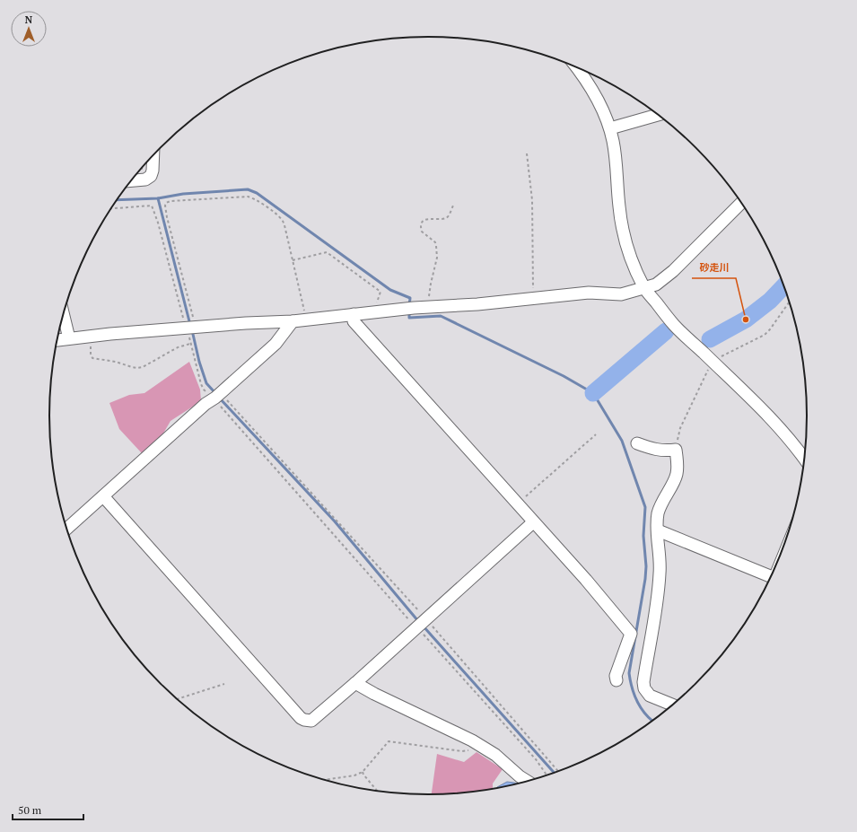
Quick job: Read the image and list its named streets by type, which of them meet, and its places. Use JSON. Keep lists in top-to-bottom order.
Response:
{
  "places": ["砂走川"],
  "scale_bar": "50 m",
  "north": "top"
}
